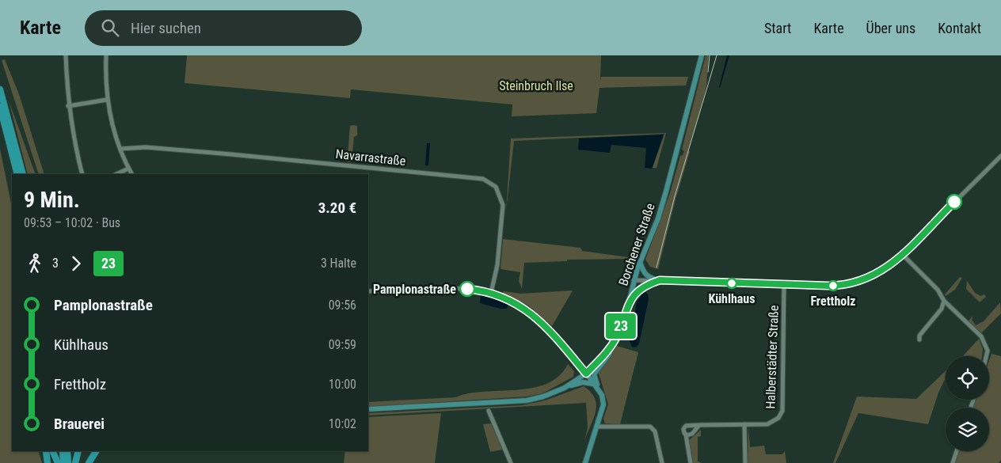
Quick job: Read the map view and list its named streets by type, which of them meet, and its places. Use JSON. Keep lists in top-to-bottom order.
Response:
{
  "streets": {
    "main road": ["Borchener Straße"],
    "street": ["Navarrastraße", "Halberstädter Straße"]
  },
  "parks": ["Steinbruch Ilse"],
  "places": ["Kühlhaus", "Frettholz", "Pamplonastraße"],
  "lines": ["bus line 23"],
  "page": {
    "header": "Karte",
    "search": "Hier suchen",
    "nav": [
      "Start",
      "Karte",
      "Über uns",
      "Kontakt"
    ],
    "on_map": "23",
    "heading": ["9 Min.", "09:53 – 10:02 · Bus", "3.20 €"],
    "legs": ["3", "23", "3 Halte"],
    "list": [
      {
        "name": "Pamplonastraße",
        "value": "09:56"
      },
      {
        "name": "Kühlhaus",
        "value": "09:59"
      },
      {
        "name": "Frettholz",
        "value": "10:00"
      },
      {
        "name": "Brauerei",
        "value": "10:02"
      }
    ]
  }
}
